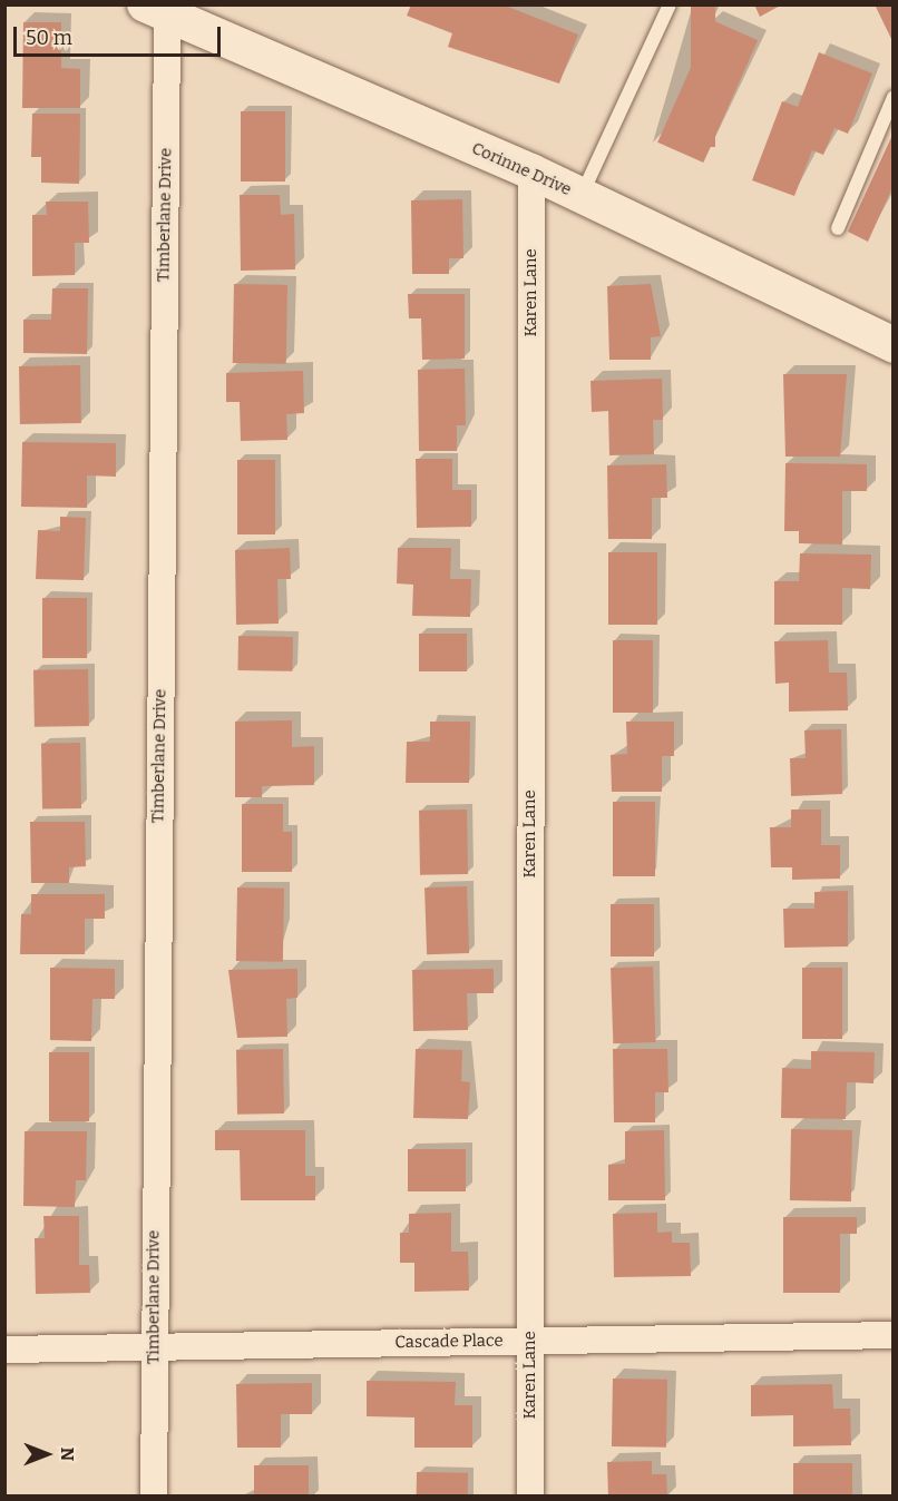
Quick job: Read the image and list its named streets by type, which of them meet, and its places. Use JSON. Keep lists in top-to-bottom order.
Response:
{
  "streets": {
    "street": [
      "Corinne Drive",
      "Timberlane Drive",
      "Karen Lane",
      "Cascade Place"
    ]
  },
  "crossings": [
    ["Corinne Drive", "Timberlane Drive"],
    ["Corinne Drive", "Karen Lane"],
    ["Timberlane Drive", "Cascade Place"],
    ["Karen Lane", "Cascade Place"]
  ],
  "scale_bar": "50 m",
  "north": "right"
}
